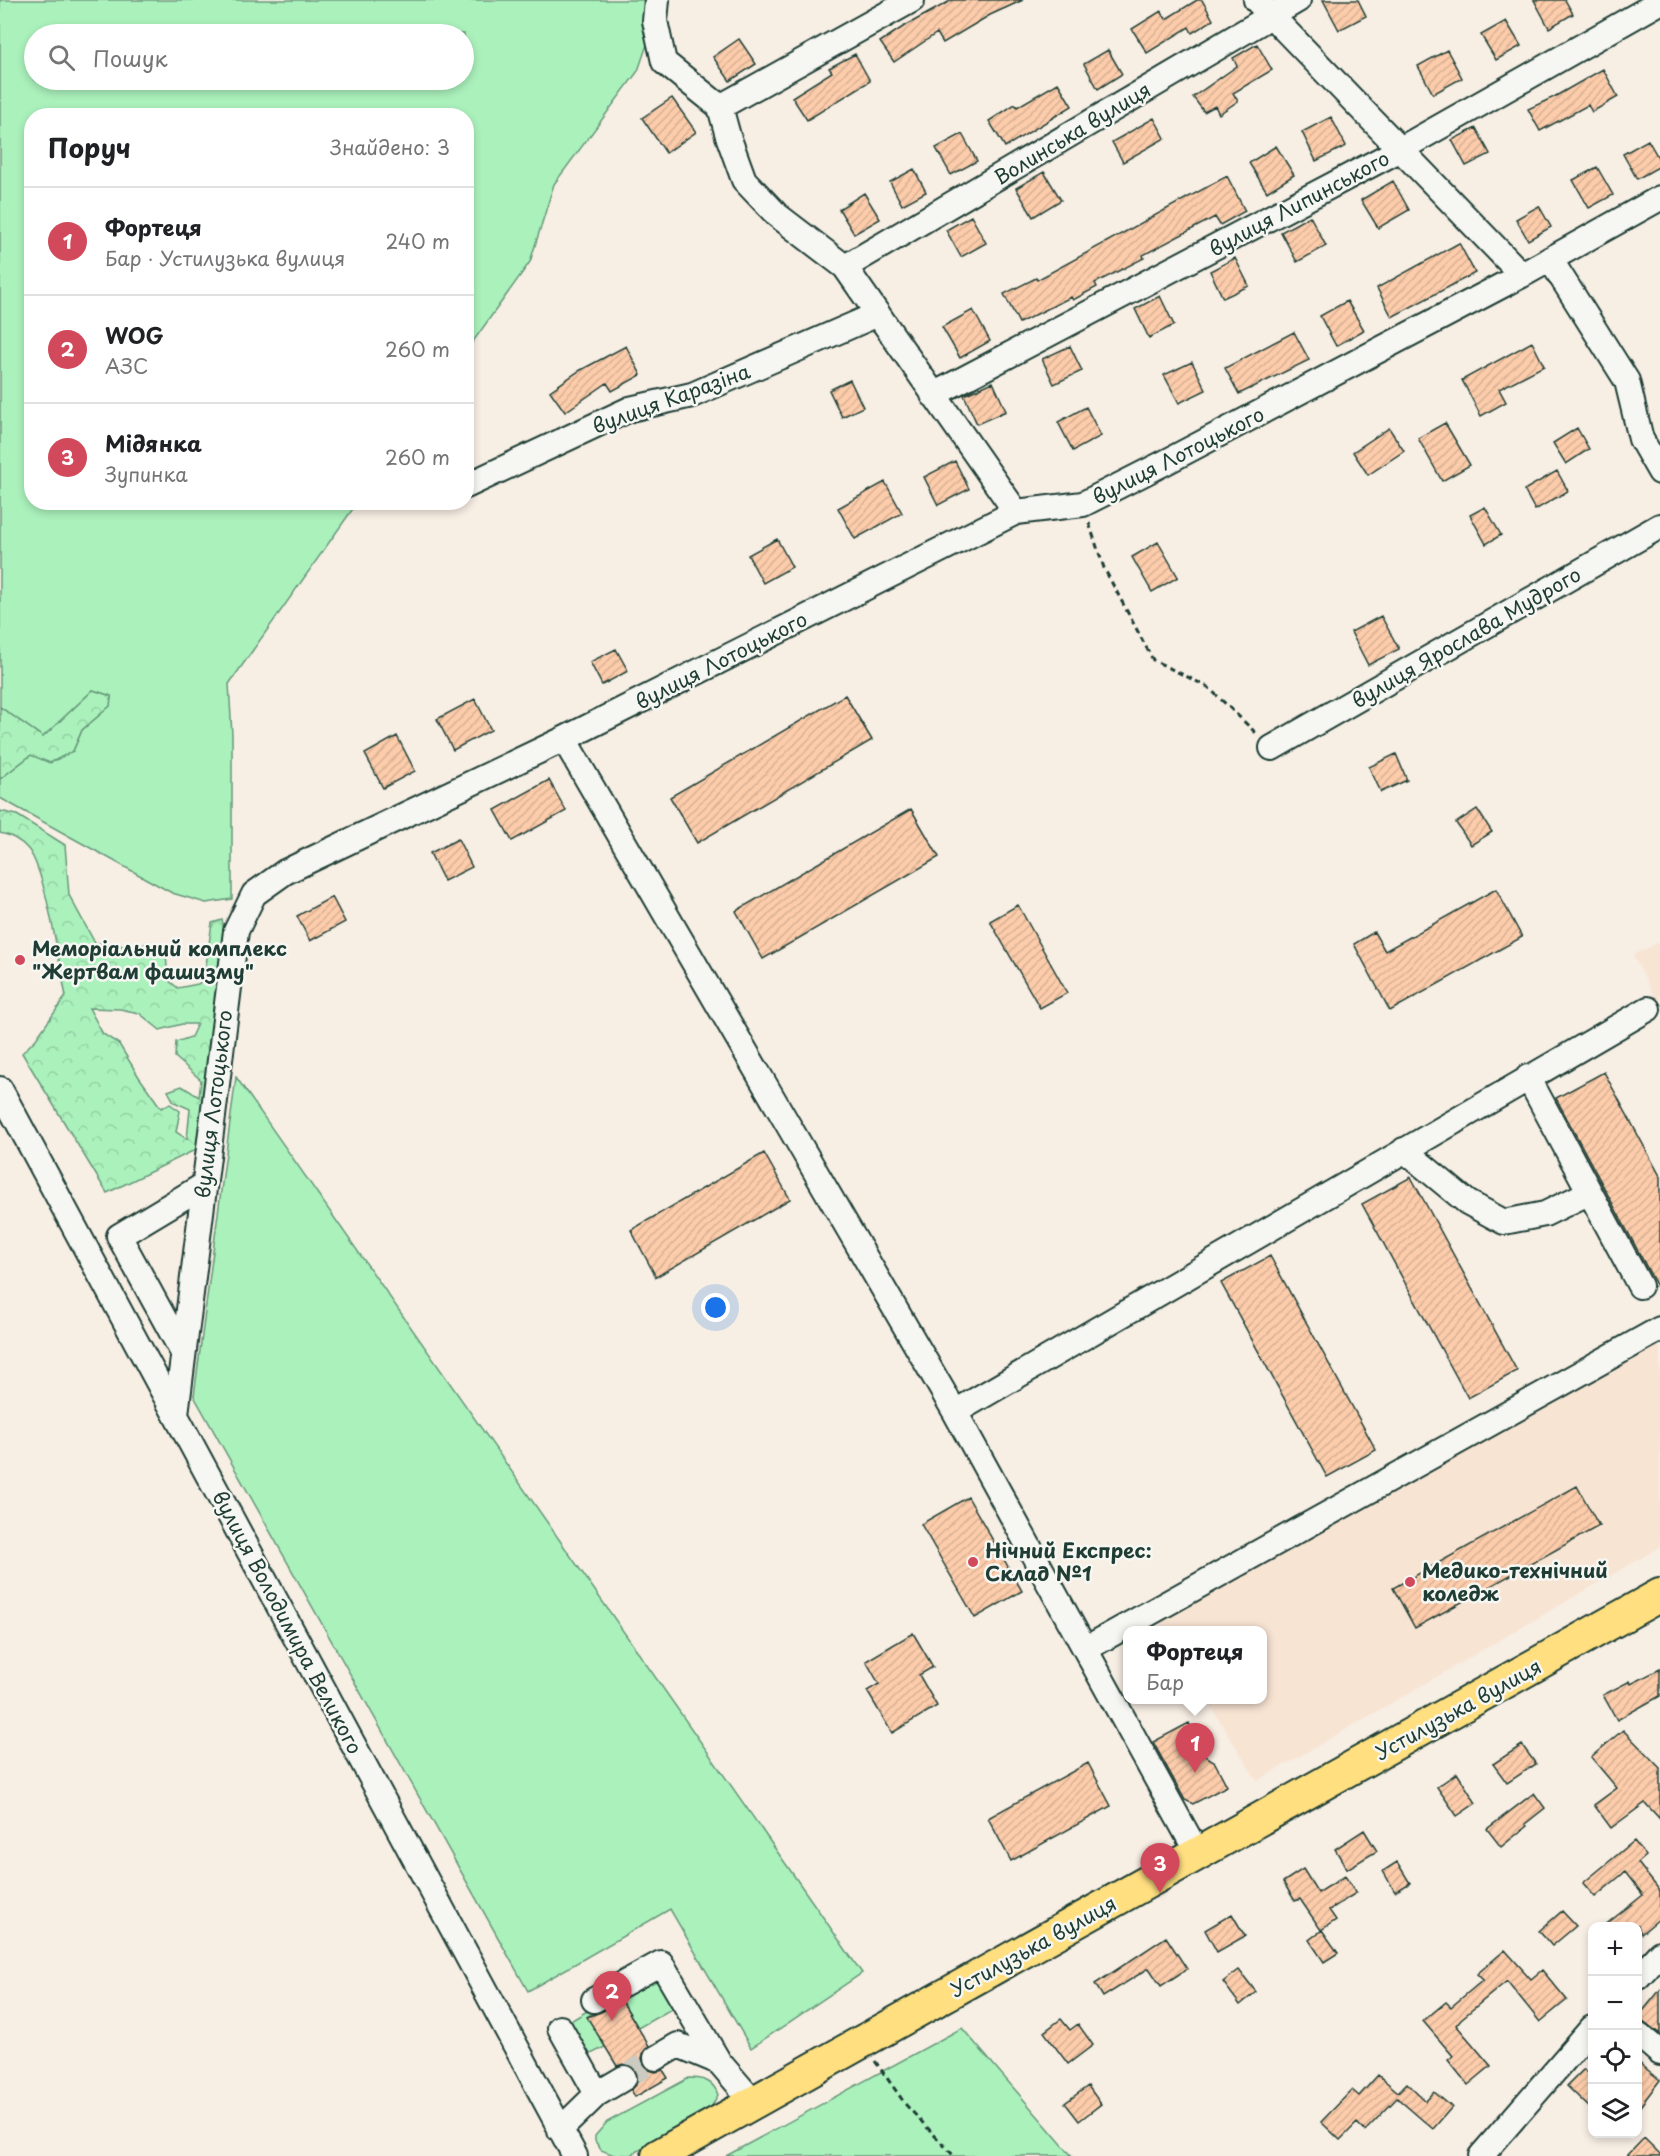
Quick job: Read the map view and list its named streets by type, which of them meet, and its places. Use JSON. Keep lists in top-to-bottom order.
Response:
{
  "streets": {
    "main road": ["Устилузька вулиця"],
    "street": [
      "Волинська вулиця",
      "вулиця Липинського",
      "вулиця Каразіна",
      "вулиця Лотоцького",
      "вулиця Ярослава Мудрого",
      "вулиця Володимира Великого"
    ]
  },
  "crossings": [
    ["вулиця Лотоцького", "вулиця Володимира Великого"]
  ],
  "places": ["Меморіальний комплекс \"Жертвам фашизму\"", "Нічний Експрес: Склад №1", "Медико-технічний коледж"],
  "page": {
    "search": "Пошук",
    "heading": ["Поруч", "Знайдено: 3"],
    "list": [
      {
        "mark": "1",
        "name": "Фортеця",
        "note": "Бар · Устилузька вулиця",
        "value": "240 m"
      },
      {
        "mark": "2",
        "name": "WOG",
        "note": "АЗС",
        "value": "260 m"
      },
      {
        "mark": "3",
        "name": "Мідянка",
        "note": "Зупинка",
        "value": "260 m"
      }
    ],
    "popup": ["Фортеця", "Бар"],
    "pins": ["1", "3", "2"],
    "map_buttons": ["+", "−"]
  }
}
